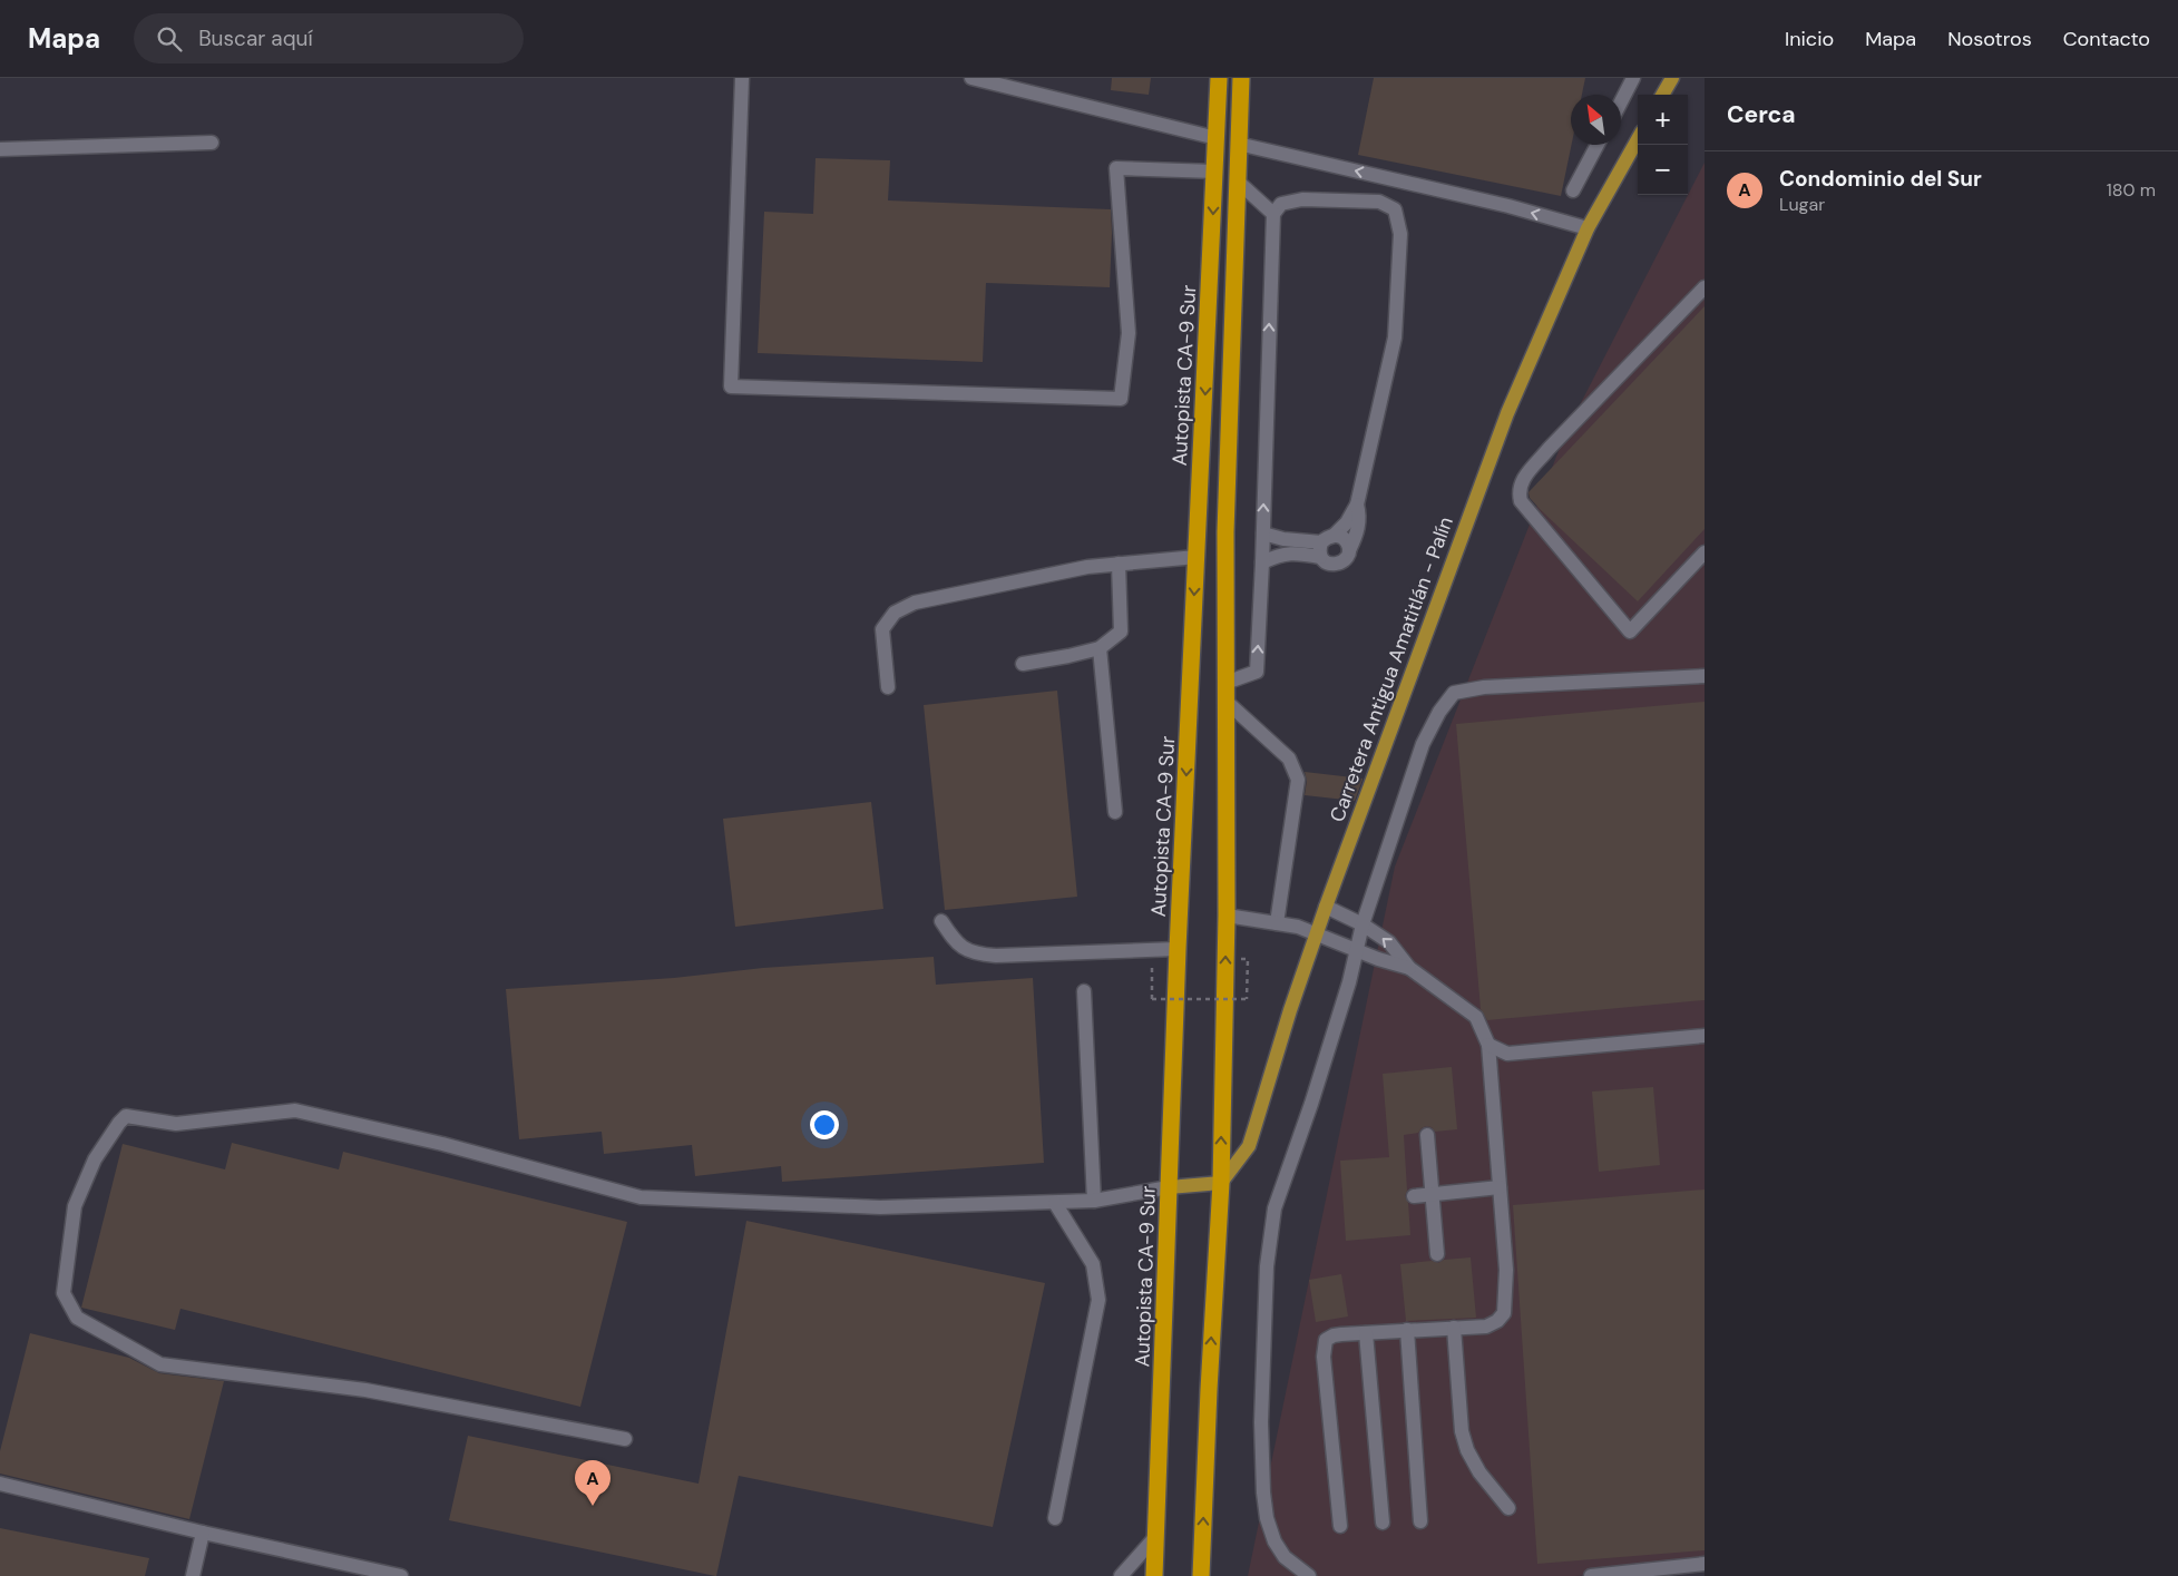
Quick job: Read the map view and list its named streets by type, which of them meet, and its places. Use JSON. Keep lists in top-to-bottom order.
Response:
{
  "streets": {
    "highway": ["Autopista CA-9 Sur"],
    "main road": ["Carretera Antigua Amatitlán - Palín"]
  },
  "north": "top left",
  "page": {
    "header": "Mapa",
    "search": "Buscar aquí",
    "nav": [
      "Inicio",
      "Mapa",
      "Nosotros",
      "Contacto"
    ],
    "heading": "Cerca",
    "map_buttons": ["+", "−"],
    "list": [
      {
        "mark": "A",
        "name": "Condominio del Sur",
        "note": "Lugar",
        "value": "180 m"
      }
    ],
    "pins": "A"
  }
}
